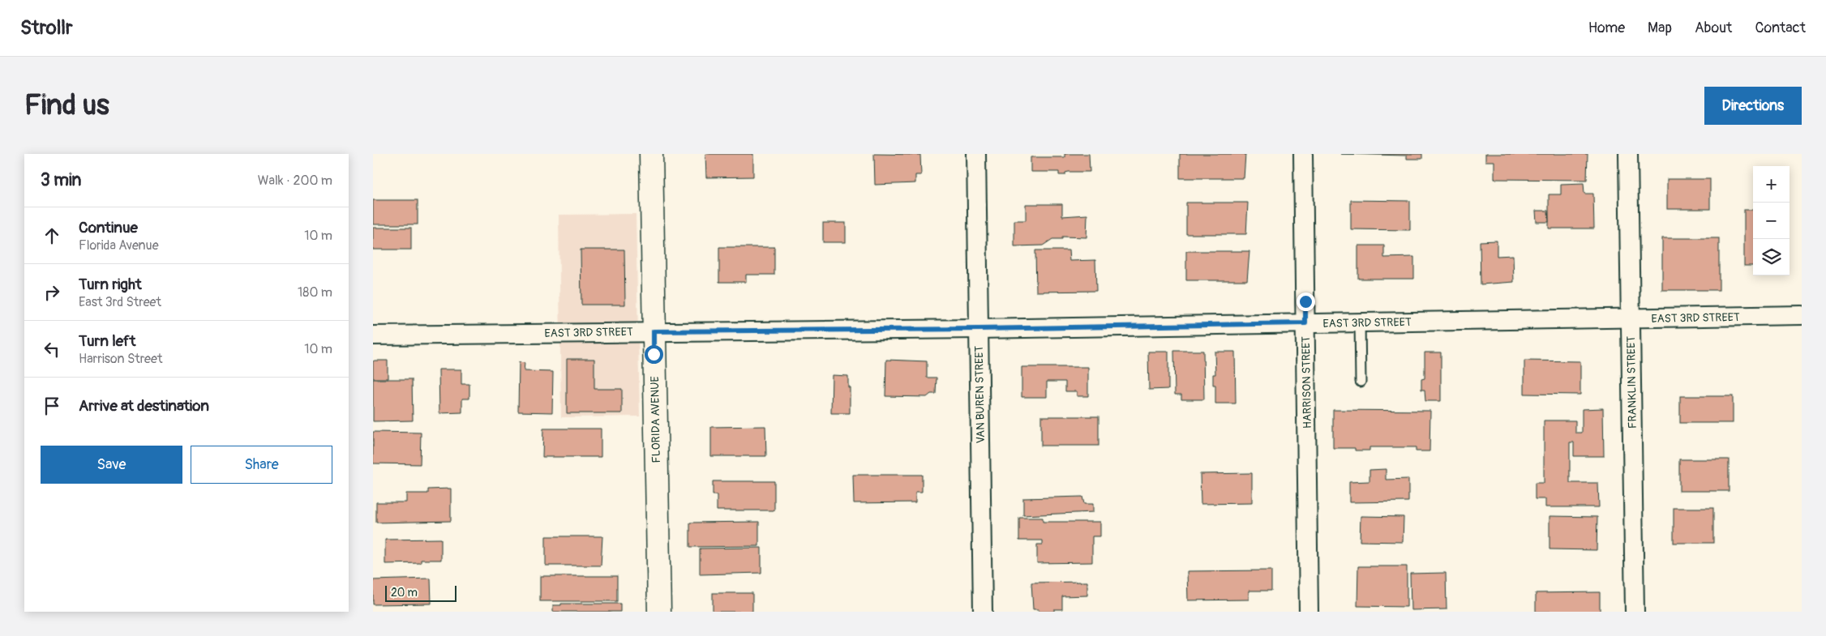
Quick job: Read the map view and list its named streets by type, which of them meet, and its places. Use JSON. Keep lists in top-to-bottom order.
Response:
{
  "streets": {
    "street": [
      "EAST 3RD STREET",
      "HARRISON STREET",
      "FRANKLIN STREET",
      "VAN BUREN STREET",
      "FLORIDA AVENUE"
    ]
  },
  "crossings": [
    ["EAST 3RD STREET", "HARRISON STREET"],
    ["EAST 3RD STREET", "FRANKLIN STREET"],
    ["EAST 3RD STREET", "VAN BUREN STREET"],
    ["EAST 3RD STREET", "FLORIDA AVENUE"]
  ],
  "scale_bar": "20 m",
  "page": {
    "header": "Strollr",
    "nav": [
      "Home",
      "Map",
      "About",
      "Contact"
    ],
    "buttons": [
      "Directions",
      ["Save", "Share"]
    ],
    "title": "Find us",
    "heading": ["3 min", "Walk · 200 m"],
    "map_buttons": ["+", "−"],
    "list": [
      ["Continue", "Florida Avenue", "10 m"],
      ["Turn right", "East 3rd Street", "180 m"],
      ["Turn left", "Harrison Street", "10 m"],
      "Arrive at destination"
    ],
    "scale": "20 m"
  }
}
